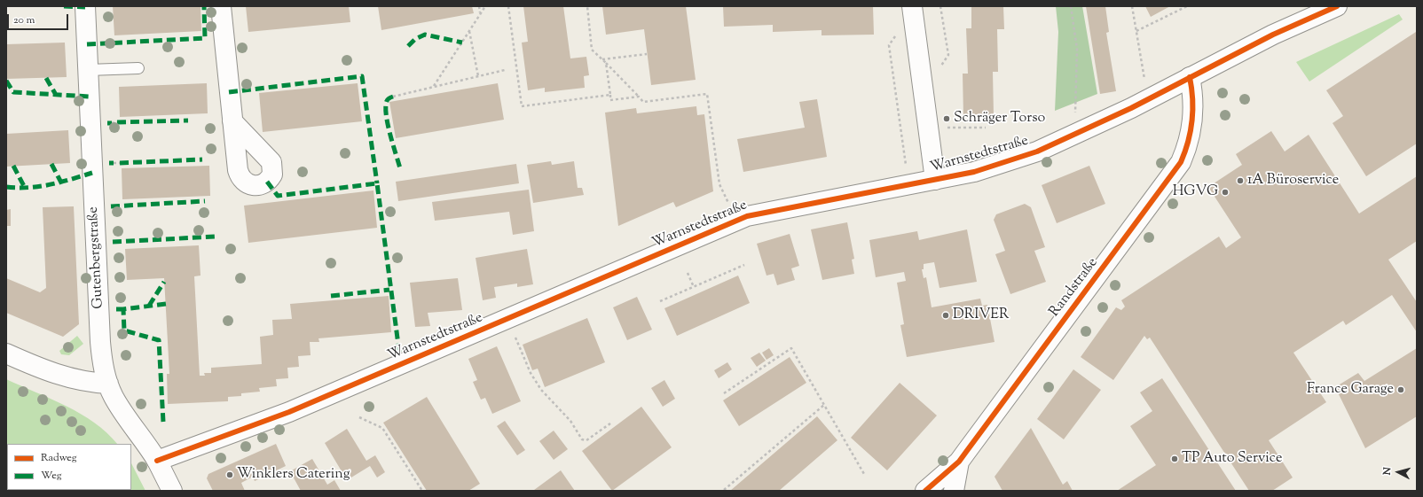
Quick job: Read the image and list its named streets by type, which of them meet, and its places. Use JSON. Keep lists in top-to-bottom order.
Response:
{
  "streets": {
    "street": ["Warnstedtstraße", "Gutenbergstraße", "Randstraße"]
  },
  "crossings": [
    ["Warnstedtstraße", "Gutenbergstraße"],
    ["Warnstedtstraße", "Randstraße"]
  ],
  "places": [
    "Schräger Torso",
    "1A Büroservice",
    "HGVG",
    "DRIVER",
    "France Garage",
    "TP Auto Service",
    "Winklers Catering"
  ],
  "legend": ["Radweg", "Weg"],
  "scale_bar": "20 m",
  "north": "left"
}
